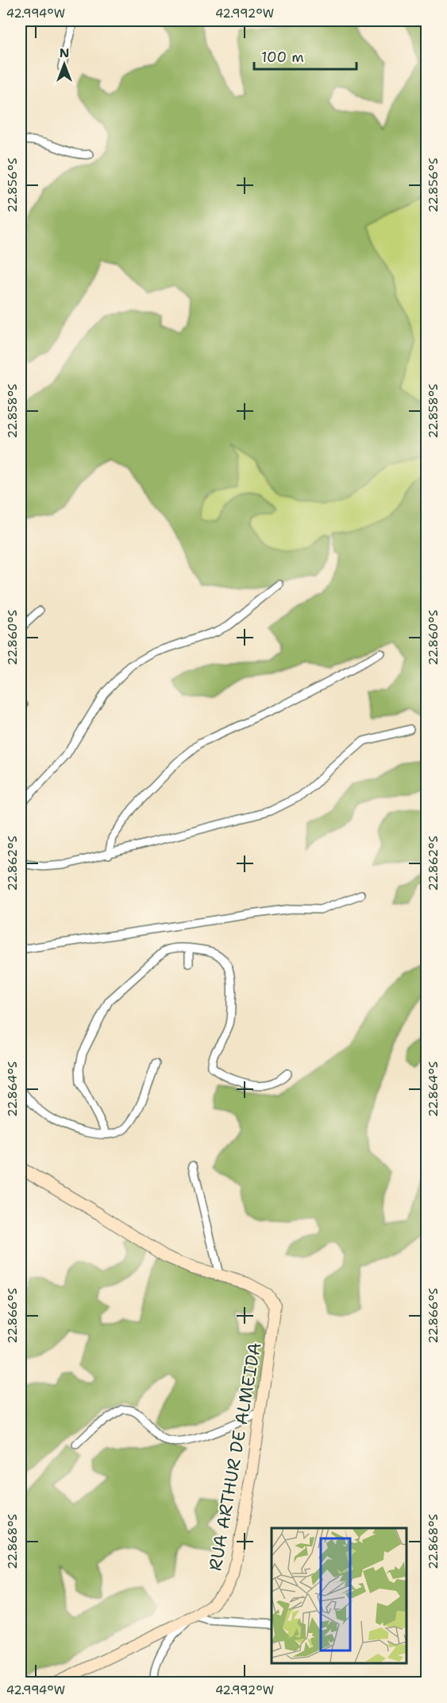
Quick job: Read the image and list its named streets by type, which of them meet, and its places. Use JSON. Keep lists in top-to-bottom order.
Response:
{
  "streets": {
    "street": ["RUA ARTHUR DE ALMEIDA"]
  },
  "scale_bar": "100 m",
  "north": "top",
  "coordinates": [
    "42.994°W",
    "42.992°W",
    "22.856°S",
    "22.858°S",
    "22.860°S",
    "22.862°S",
    "22.864°S",
    "22.866°S",
    "22.868°S"
  ]
}
